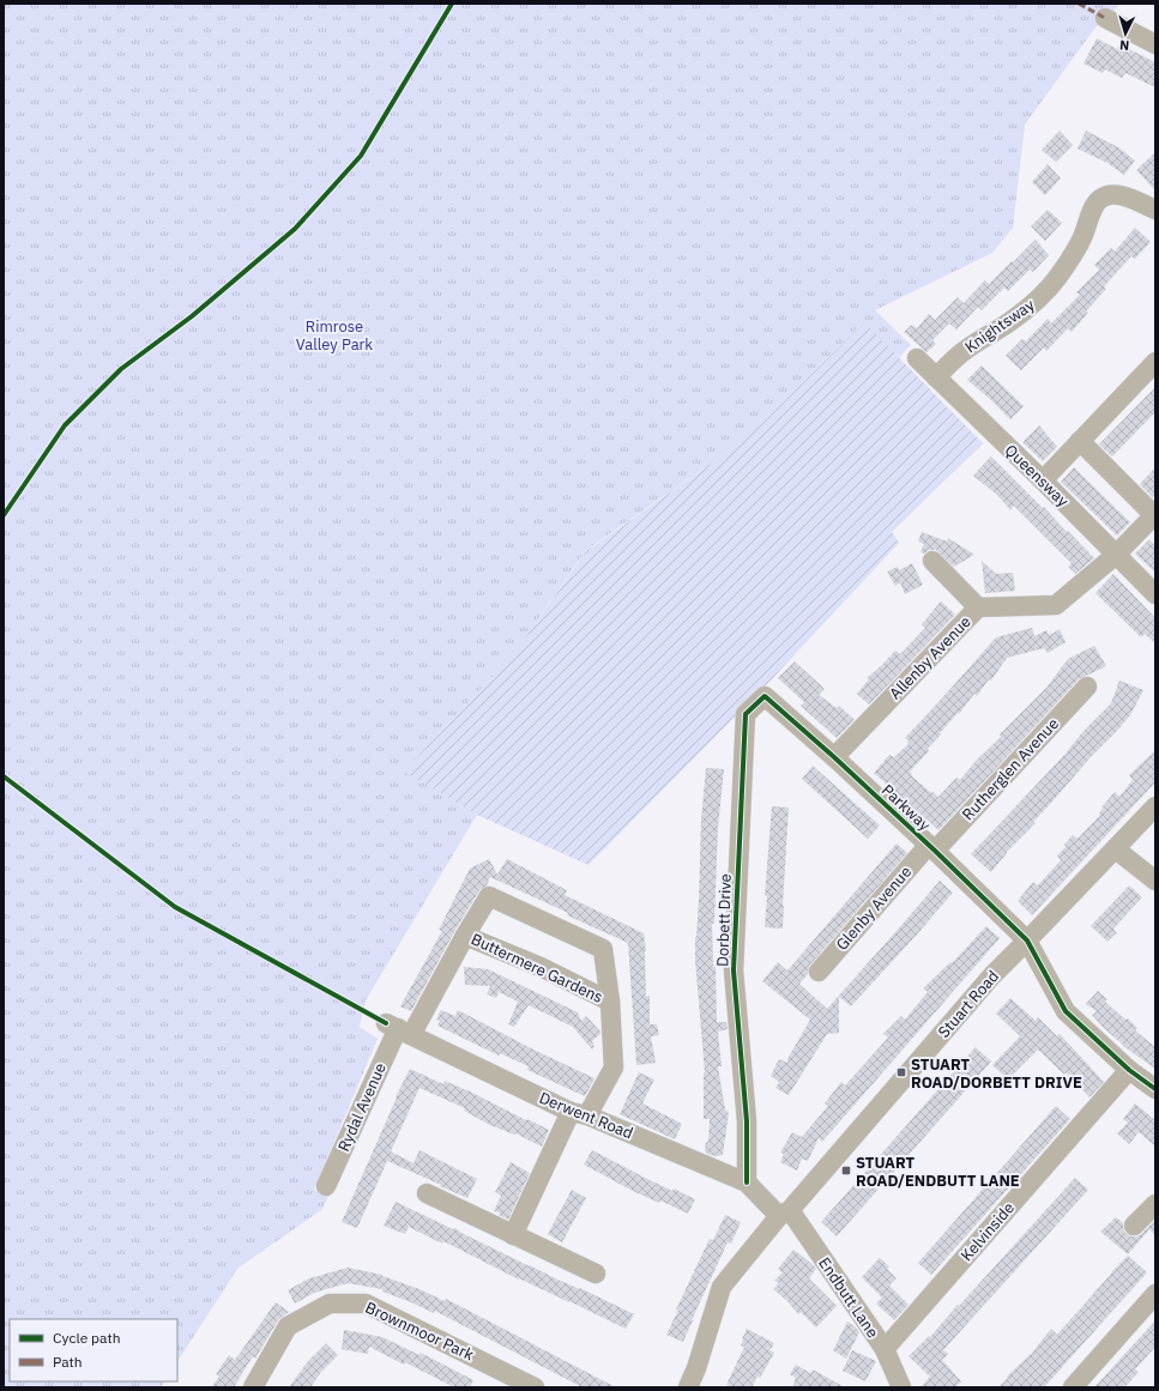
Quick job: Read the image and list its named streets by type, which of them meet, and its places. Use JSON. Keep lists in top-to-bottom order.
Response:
{
  "streets": {
    "street": [
      "Knightsway",
      "Queensway",
      "Allenby Avenue",
      "Rutherglen Avenue",
      "Parkway",
      "Glenby Avenue",
      "Dorbett Drive",
      "Buttermere Gardens",
      "Stuart Road",
      "Rydal Avenue",
      "Derwent Road",
      "Kelvinside",
      "Endbutt Lane",
      "Brownmoor Park"
    ]
  },
  "crossings": [
    ["Knightsway", "Queensway"],
    ["Queensway", "Allenby Avenue"],
    ["Allenby Avenue", "Parkway"],
    ["Rutherglen Avenue", "Parkway"],
    ["Rutherglen Avenue", "Glenby Avenue"],
    ["Parkway", "Glenby Avenue"],
    ["Parkway", "Dorbett Drive"],
    ["Parkway", "Stuart Road"],
    ["Parkway", "Kelvinside"],
    ["Dorbett Drive", "Derwent Road"],
    ["Buttermere Gardens", "Rydal Avenue"],
    ["Buttermere Gardens", "Derwent Road"],
    ["Stuart Road", "Derwent Road"],
    ["Stuart Road", "Endbutt Lane"],
    ["Rydal Avenue", "Derwent Road"],
    ["Derwent Road", "Endbutt Lane"],
    ["Kelvinside", "Endbutt Lane"]
  ],
  "parks": ["Rimrose Valley Park"],
  "places": {
    "transit": ["STUART ROAD/DORBETT DRIVE", "STUART ROAD/ENDBUTT LANE"]
  },
  "legend": ["Cycle path", "Path"],
  "north": "bottom"
}
